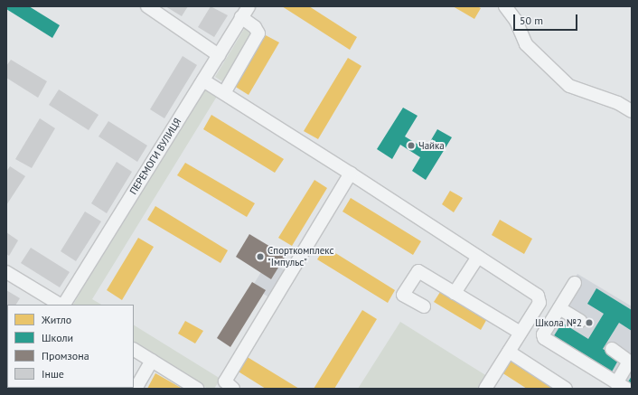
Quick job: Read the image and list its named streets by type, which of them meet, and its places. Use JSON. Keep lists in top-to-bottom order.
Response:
{
  "streets": {
    "street": ["ПЕРЕМОГИ ВУЛИЦЯ"]
  },
  "places": ["Чайка", "Спорткомплекс \"Імпульс\"", "Школа №2"],
  "legend": [
    "Житло",
    "Школи",
    "Промзона",
    "Інше"
  ],
  "scale_bar": "50 m"
}
